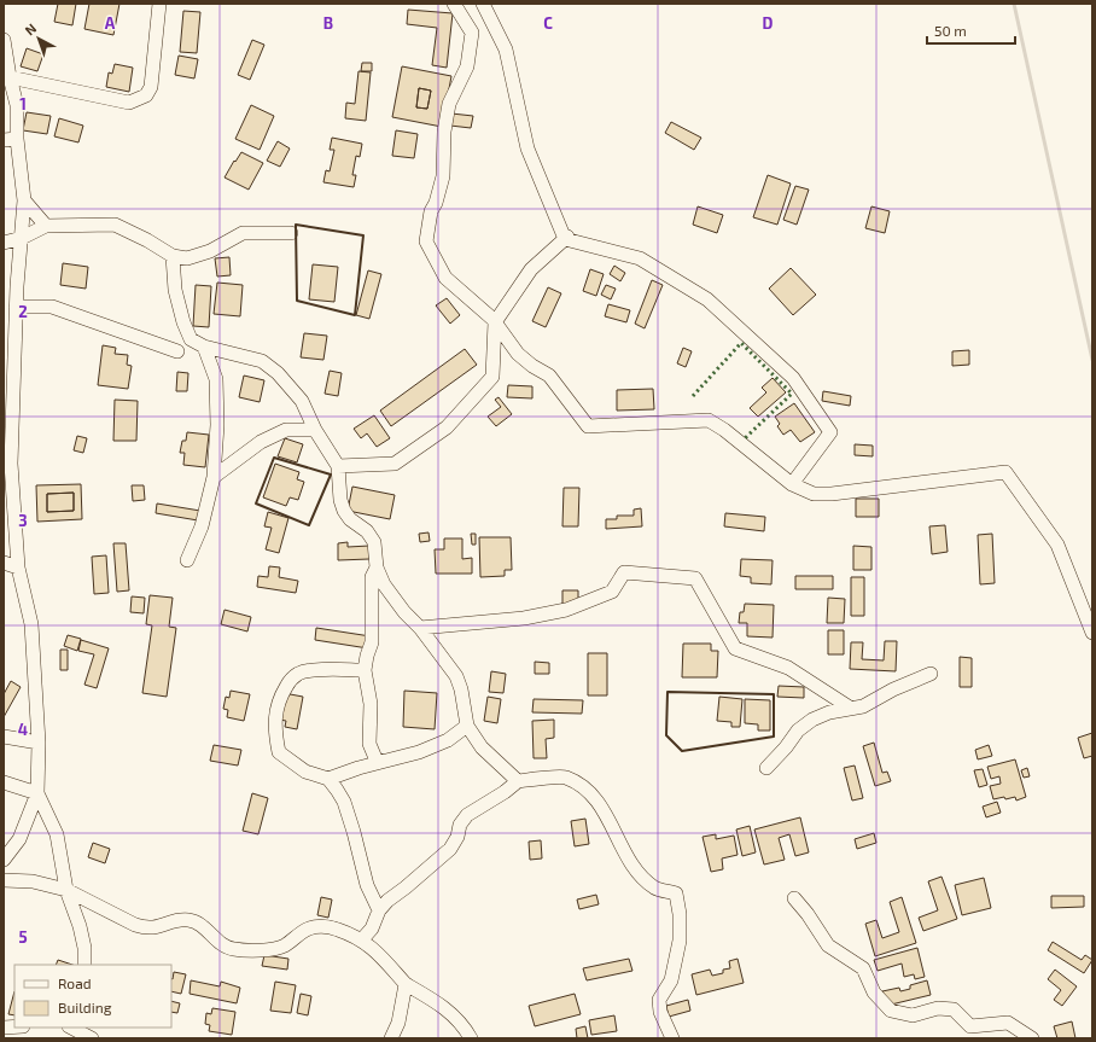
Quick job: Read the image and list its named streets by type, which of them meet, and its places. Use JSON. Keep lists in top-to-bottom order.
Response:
{
  "legend": ["Road", "Building"],
  "scale_bar": "50 m",
  "north": "top left",
  "grid": {
    "columns": [
      "A",
      "B",
      "C",
      "D"
    ],
    "rows": [
      "1",
      "2",
      "3",
      "4",
      "5"
    ]
  }
}
